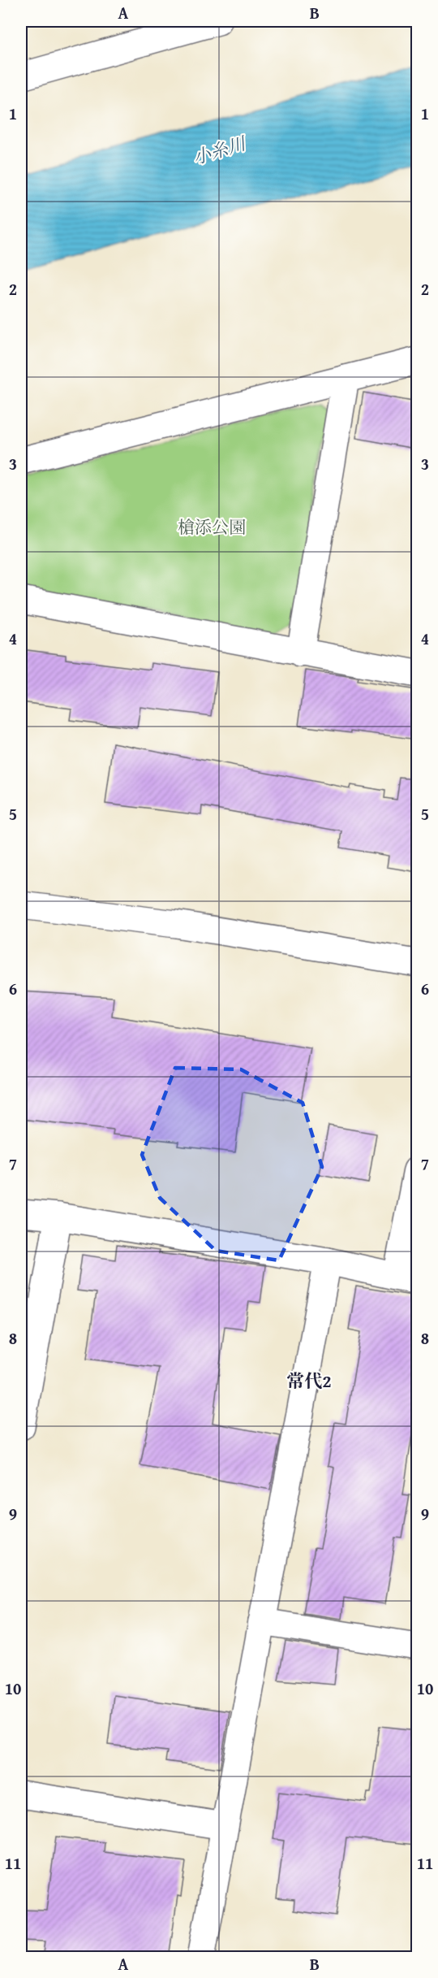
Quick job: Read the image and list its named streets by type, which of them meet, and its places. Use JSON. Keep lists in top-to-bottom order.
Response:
{
  "districts": ["常代2"],
  "water": ["小糸川"],
  "parks": ["槍添公園"],
  "grid": {
    "columns": ["A", "B"],
    "rows": [
      "1",
      "2",
      "3",
      "4",
      "5",
      "6",
      "7",
      "8",
      "9",
      "10",
      "11"
    ]
  }
}
